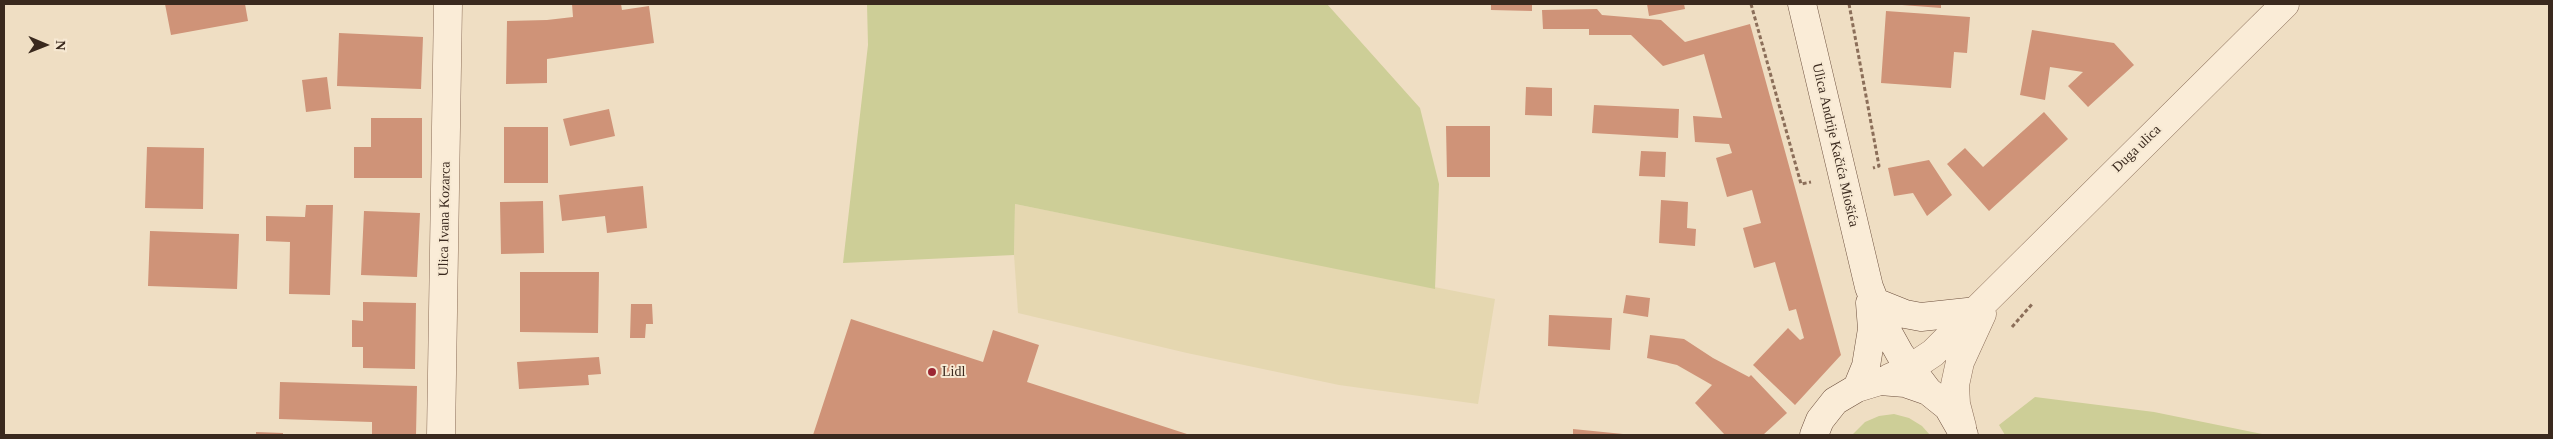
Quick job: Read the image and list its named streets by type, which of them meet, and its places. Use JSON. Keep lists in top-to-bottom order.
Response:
{
  "streets": {
    "street": ["Ulica Andrije Kačića Miošića", "Duga ulica", "Ulica Ivana Kozarca"]
  },
  "crossings": [
    ["Ulica Andrije Kačića Miošića", "Duga ulica"]
  ],
  "places": ["Lidl"],
  "north": "right"
}
